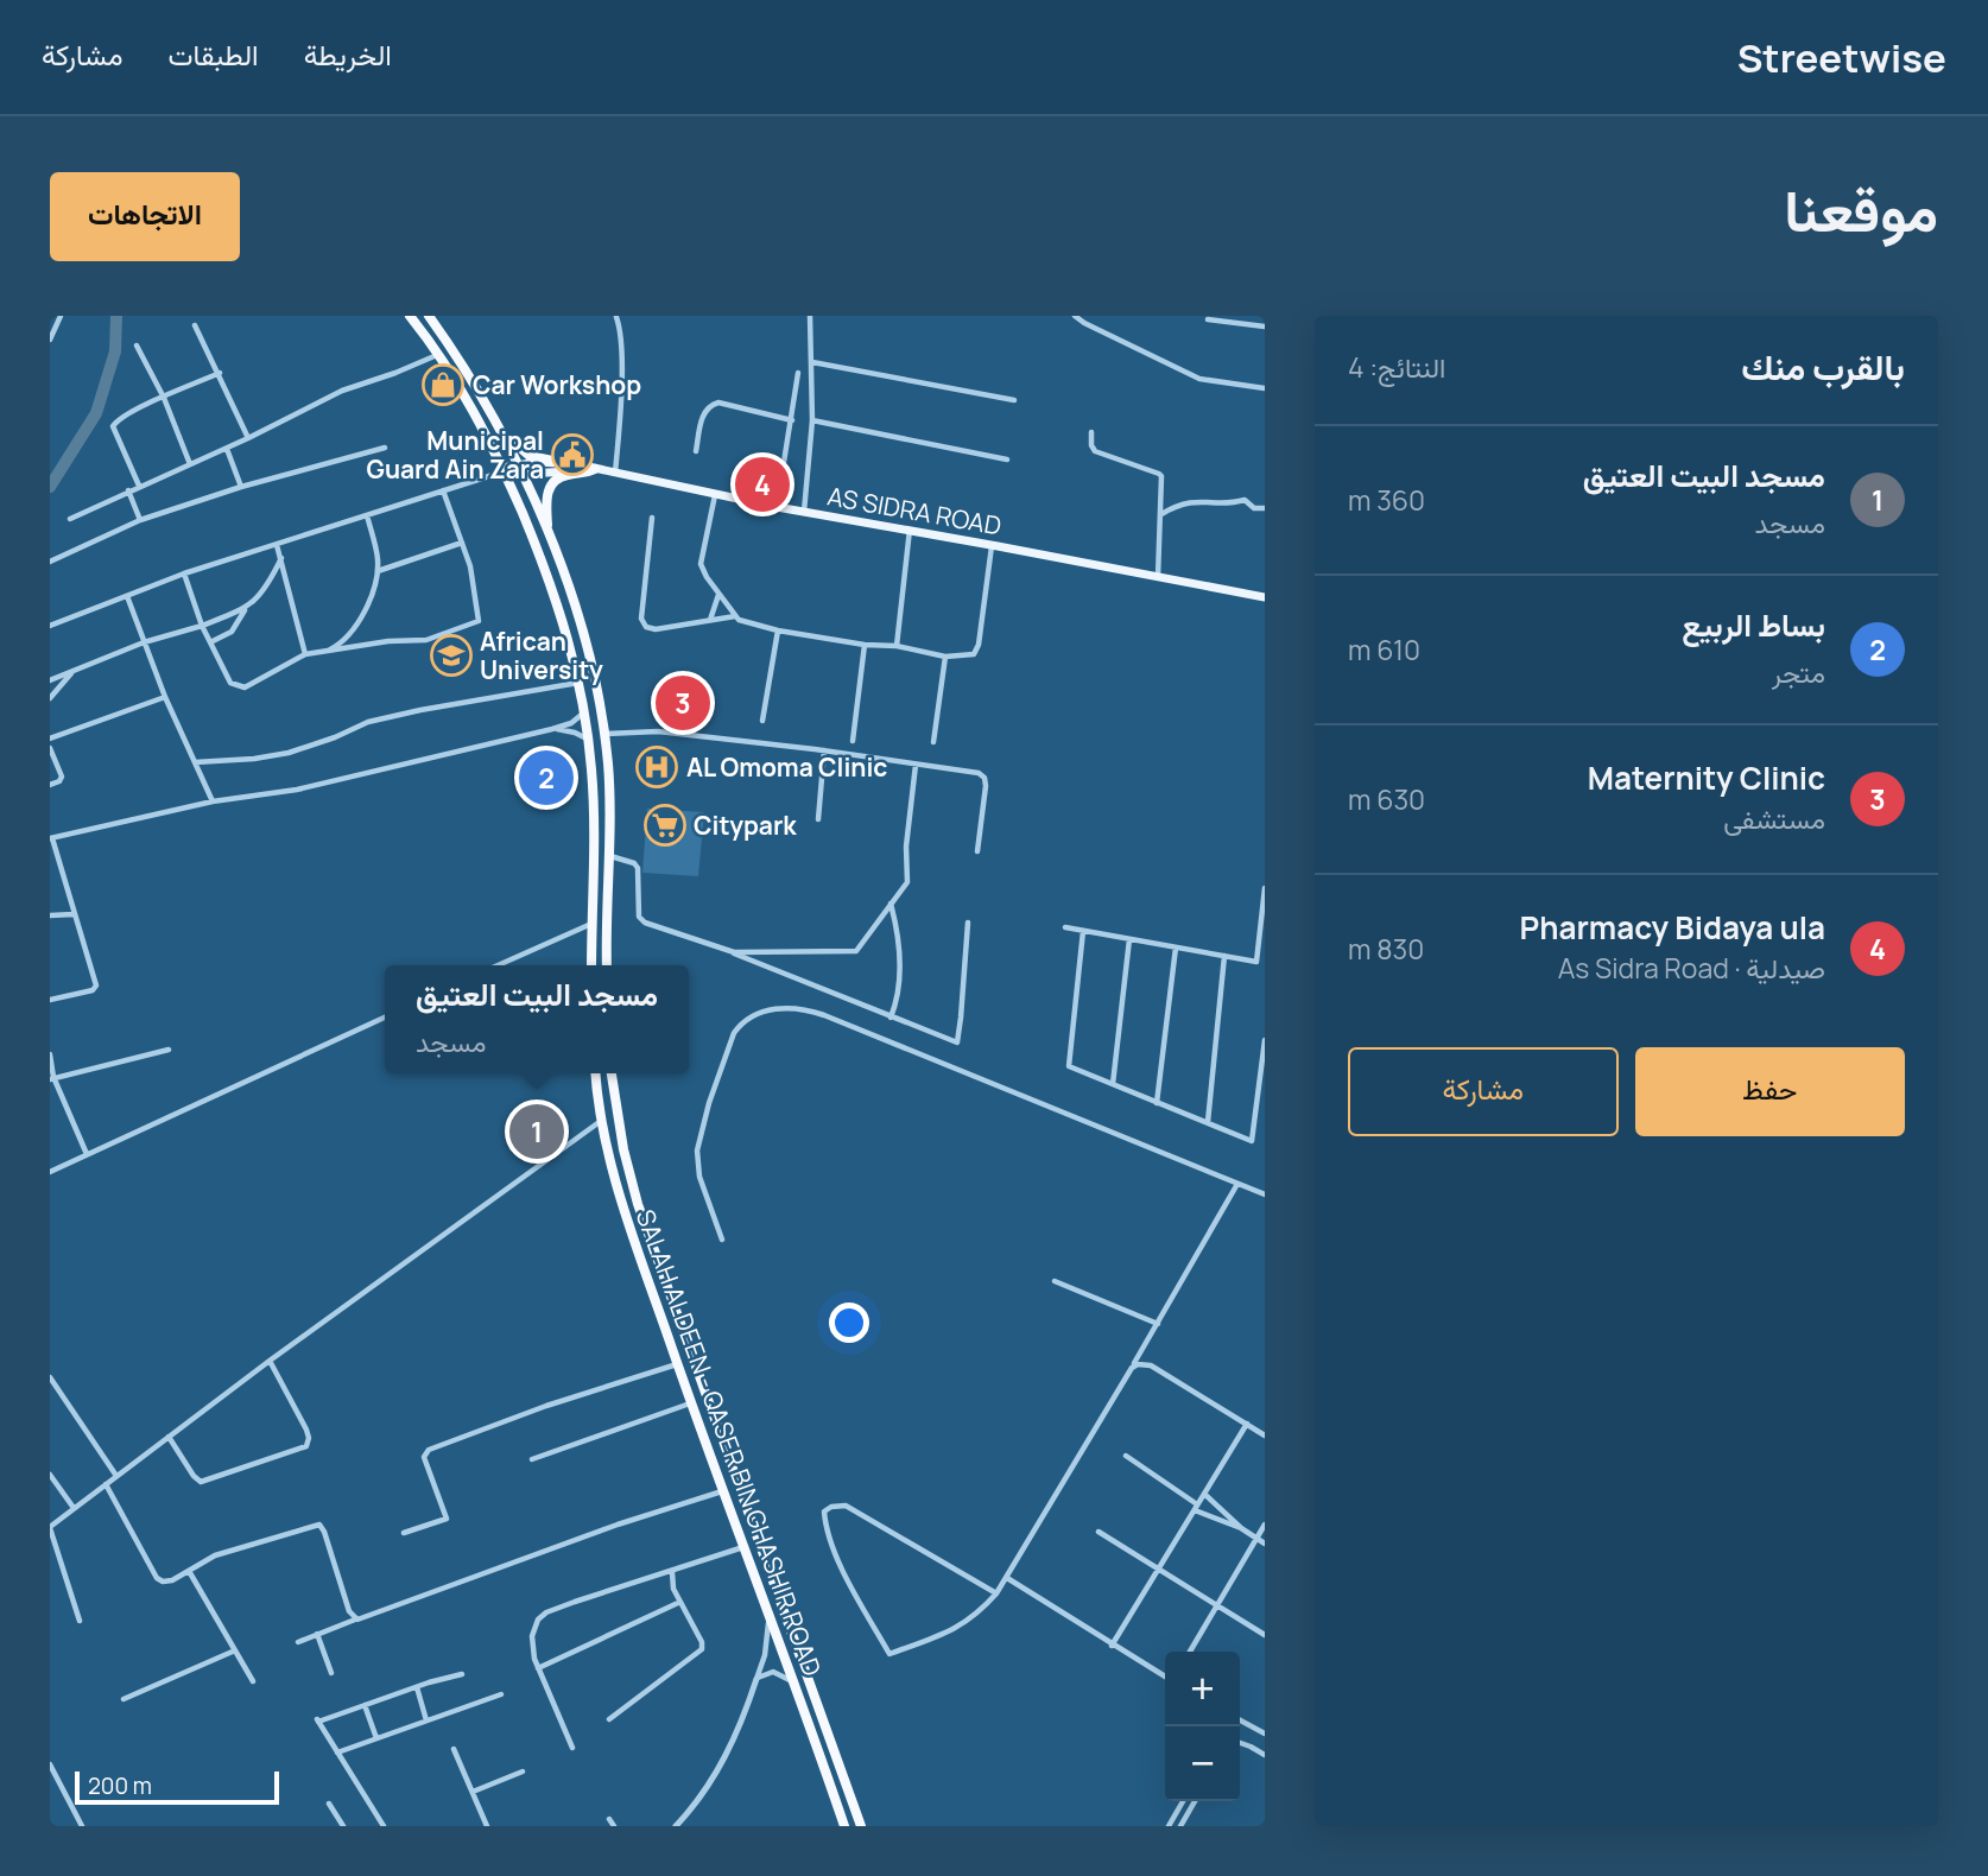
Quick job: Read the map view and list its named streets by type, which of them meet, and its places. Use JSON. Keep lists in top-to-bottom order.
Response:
{
  "streets": {
    "highway": ["SALAH ALDEEN - QASER BIN GHASHIR ROAD"],
    "main road": ["AS SIDRA ROAD"]
  },
  "places": {
    "shop": ["Car Workshop"],
    "public building": ["Municipal Guard Ain Zara"],
    "school or university": ["African University"],
    "hospital": ["AL Omoma Clinic"],
    "supermarket": ["Citypark"]
  },
  "scale_bar": "200 m",
  "page": {
    "header": "Streetwise",
    "nav": ["الخريطة", "الطبقات", "مشاركة"],
    "title": "موقعنا",
    "buttons": [
      "الاتجاهات",
      ["حفظ", "مشاركة"]
    ],
    "heading": ["بالقرب منك", "النتائج: 4"],
    "list": [
      {
        "mark": "1",
        "name": "مسجد البيت العتيق",
        "note": "مسجد",
        "value": "360 m"
      },
      {
        "mark": "2",
        "name": "بساط الربيع",
        "note": "متجر",
        "value": "610 m"
      },
      {
        "mark": "3",
        "name": "Maternity Clinic",
        "note": "مستشفى",
        "value": "630 m"
      },
      {
        "mark": "4",
        "name": "Pharmacy Bidaya ula",
        "note": "صيدلية · As Sidra Road",
        "value": "830 m"
      }
    ],
    "pins": [
      "4",
      "3",
      "2",
      "1"
    ],
    "popup": ["مسجد البيت العتيق", "مسجد"],
    "map_buttons": ["+", "−"],
    "scale": "200 m"
  }
}
